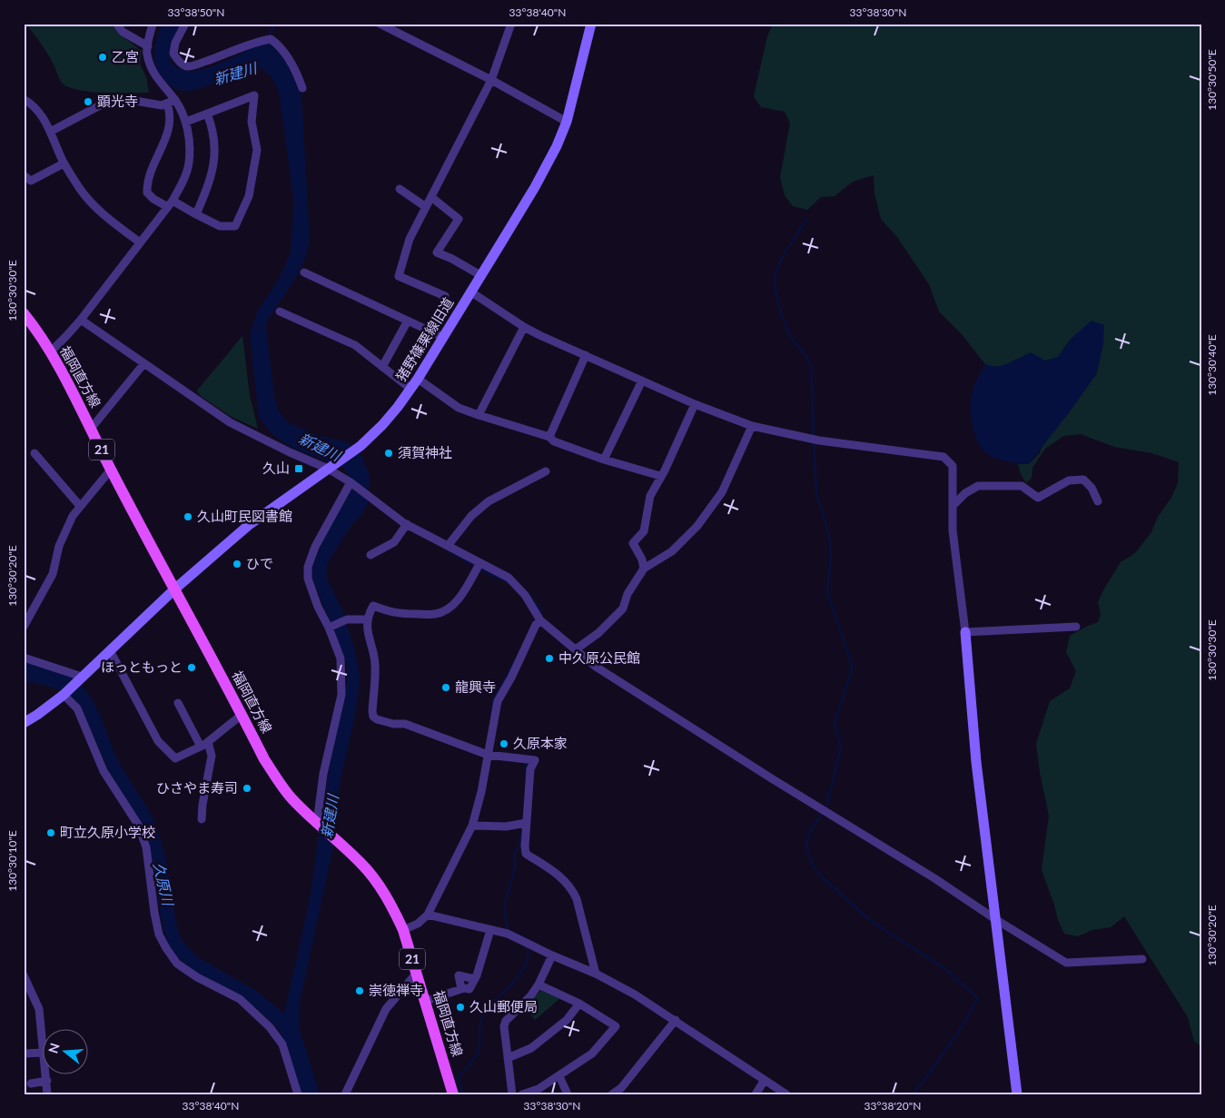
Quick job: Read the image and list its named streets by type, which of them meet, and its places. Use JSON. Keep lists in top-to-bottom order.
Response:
{
  "streets": {
    "main road": ["福岡直方線", "21"],
    "street": ["猪野篠栗線旧道"]
  },
  "crossings": [
    ["猪野篠栗線旧道", "福岡直方線"]
  ],
  "water": ["新建川", "久原川"],
  "places": {
    "other": [
      "乙宮",
      "顕光寺",
      "須賀神社",
      "久山町民図書館",
      "ひで",
      "中久原公民館",
      "ほっともっと",
      "龍興寺",
      "久原本家",
      "ひさやま寿司",
      "町立久原小学校",
      "崇徳禅寺",
      "久山郵便局"
    ],
    "transit": ["久山"]
  },
  "north": "left",
  "coordinates": [
    "33°38'50\"N",
    "33°38'40\"N",
    "33°38'30\"N",
    "130°30'50\"E",
    "130°30'30\"E",
    "130°30'40\"E",
    "130°30'20\"E",
    "130°30'10\"E",
    "33°38'20\"N"
  ]
}
